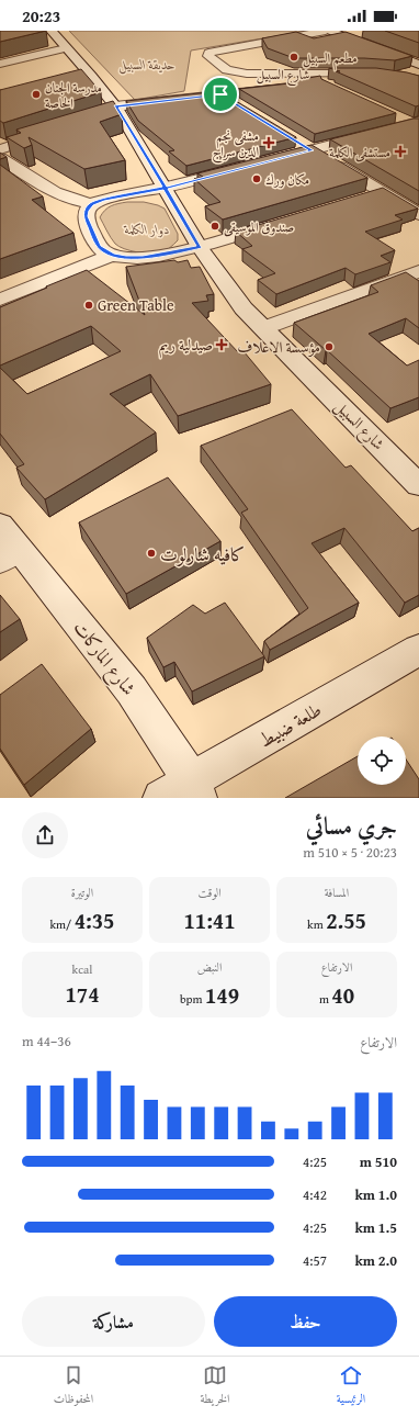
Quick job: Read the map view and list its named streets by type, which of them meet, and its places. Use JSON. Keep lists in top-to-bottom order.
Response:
{
  "streets": {
    "street": ["شارع السبيل", "شارع الماركات", "طلعة ضبيط"]
  },
  "crossings": [
    ["شارع الماركات", "طلعة ضبيط"]
  ],
  "parks": ["حديقة السبيل", "دوار الكلمة"],
  "places": {
    "other": [
      "مطعم السبيل",
      "مدرسة الجنان الخاصة",
      "مكان ورك",
      "صندوق الموسيقى",
      "Green Table",
      "مؤسسة الاعلاف",
      "كافيه شارلوت"
    ],
    "health": ["مشفى نجم الدين سراج", "مستشفى الكلمة", "صيدلية ريم"]
  },
  "page": {
    "status": "20:23",
    "heading": ["جري مسائي", "20:23 · 5 × 510 m"],
    "stats": [
      ["المسافة", "2.55 km"],
      ["الوقت", "11:41"],
      ["الوتيرة", "4:35 /km"],
      ["الارتفاع", "40 m"],
      ["النبض", "149 bpm"],
      ["kcal", "174"]
    ],
    "chart": ["الارتفاع", "36–44 m"],
    "list": [
      {
        "name": "510 m",
        "note": "4:25"
      },
      {
        "name": "1.0 km",
        "note": "4:42"
      },
      {
        "name": "1.5 km",
        "note": "4:25"
      },
      {
        "name": "2.0 km",
        "note": "4:57"
      }
    ],
    "buttons": ["حفظ", "مشاركة"],
    "tabs": ["الرئيسية", "الخريطة", "المحفوظات"]
  }
}
